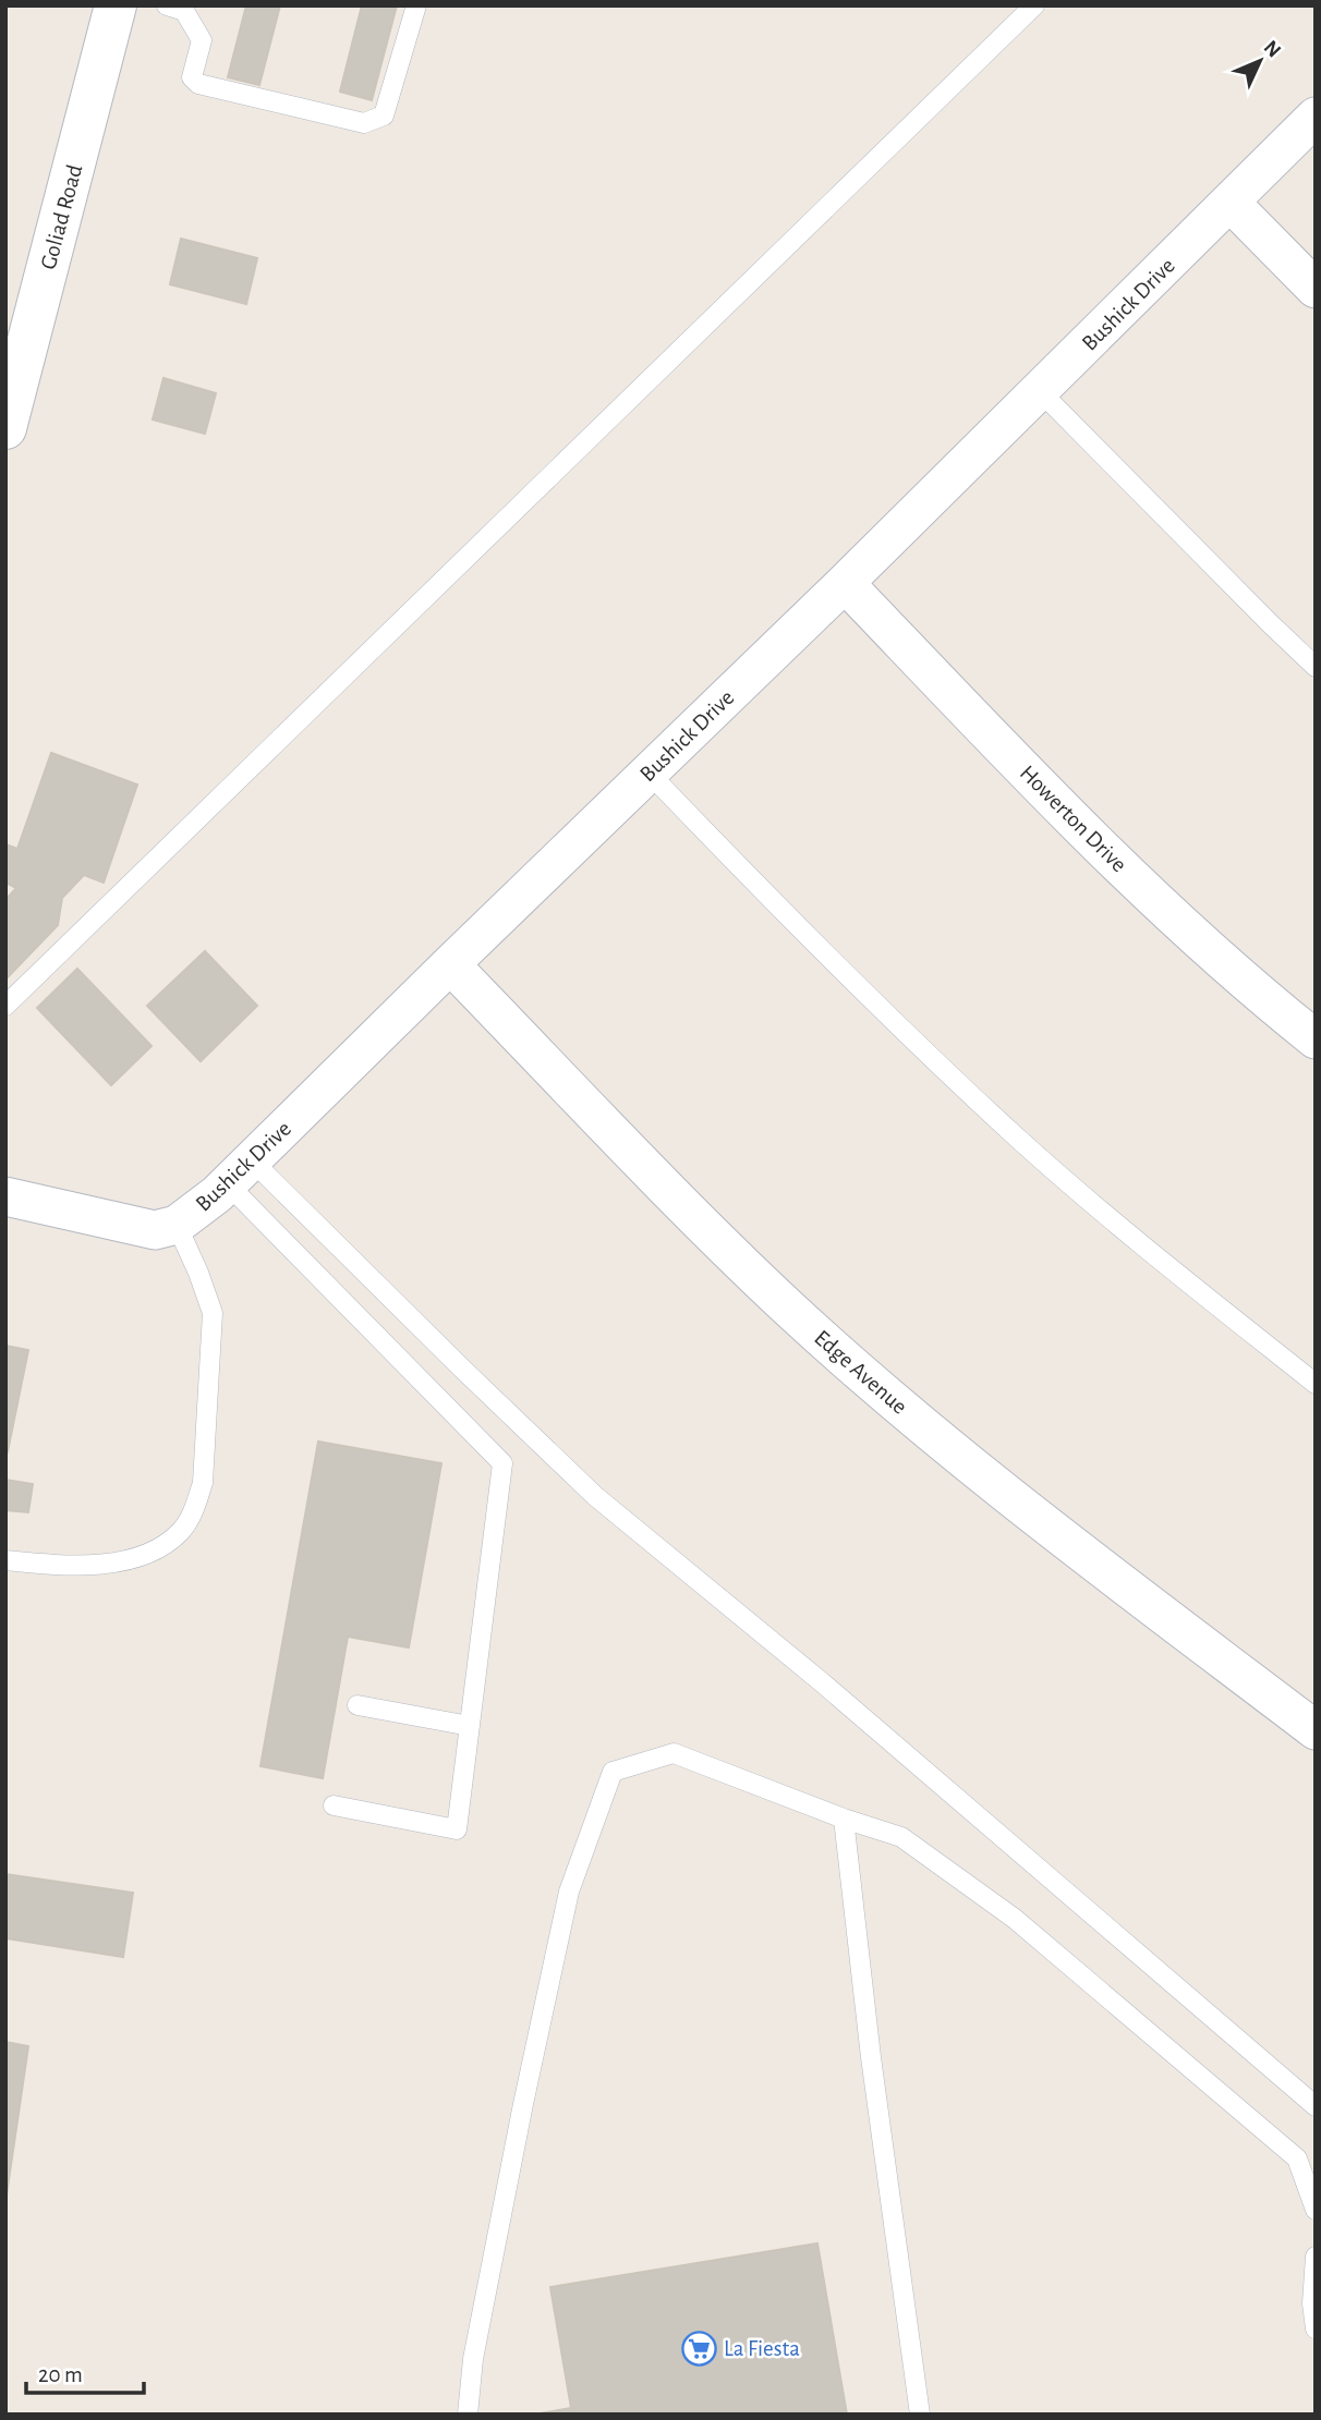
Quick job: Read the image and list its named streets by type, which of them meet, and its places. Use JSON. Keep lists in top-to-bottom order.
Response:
{
  "streets": {
    "main road": ["Goliad Road"],
    "street": ["Bushick Drive", "Howerton Drive", "Edge Avenue"]
  },
  "crossings": [
    ["Bushick Drive", "Howerton Drive"],
    ["Bushick Drive", "Edge Avenue"]
  ],
  "places": {
    "supermarket": ["La Fiesta"]
  },
  "scale_bar": "20 m",
  "north": "top right"
}
